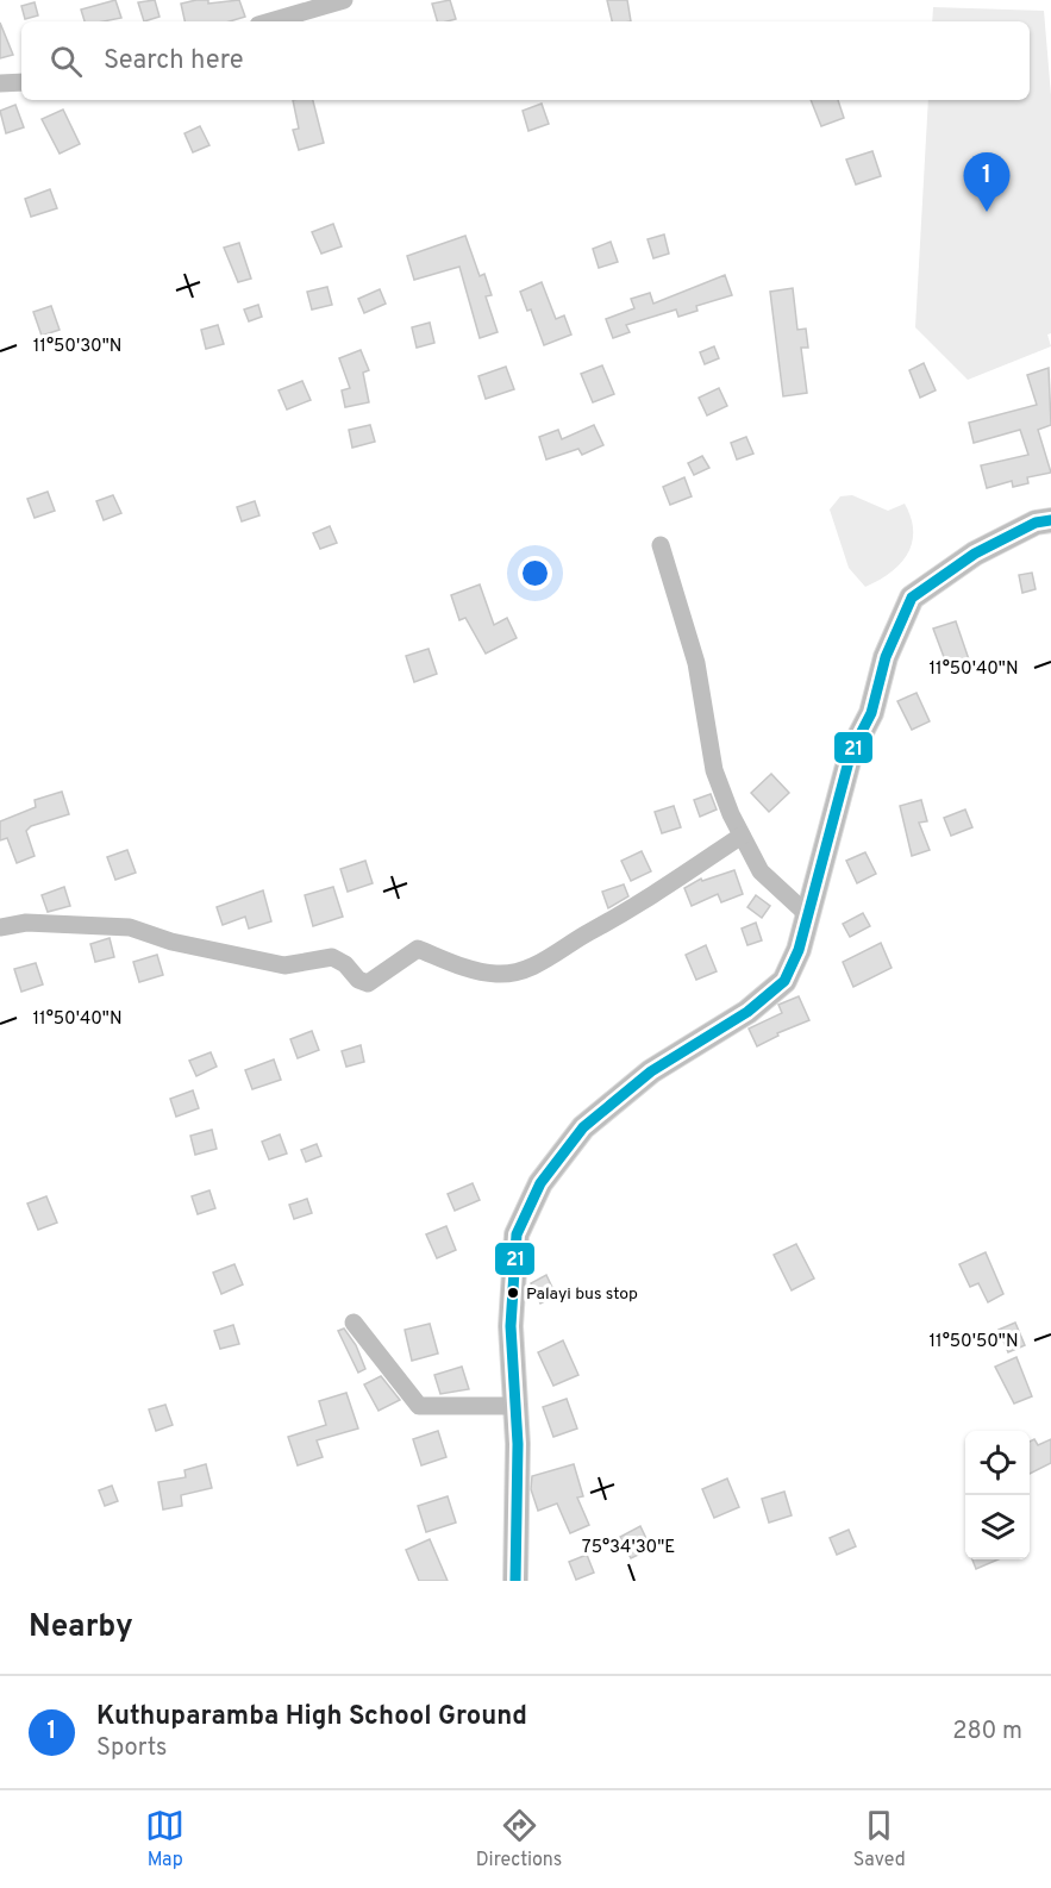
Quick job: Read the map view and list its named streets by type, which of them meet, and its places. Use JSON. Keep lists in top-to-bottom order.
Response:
{
  "places": ["Palayi bus stop"],
  "lines": ["transit line 21"],
  "page": {
    "search": "Search here",
    "pins": "1",
    "heading": "Nearby",
    "list": [
      {
        "mark": "1",
        "name": "Kuthuparamba High School Ground",
        "note": "Sports",
        "value": "280 m"
      }
    ],
    "nav": ["Map", "Directions", "Saved"]
  },
  "coordinates": [
    "11°50'30\"N",
    "11°50'40\"N",
    "11°50'50\"N",
    "75°34'30\"E"
  ]
}
